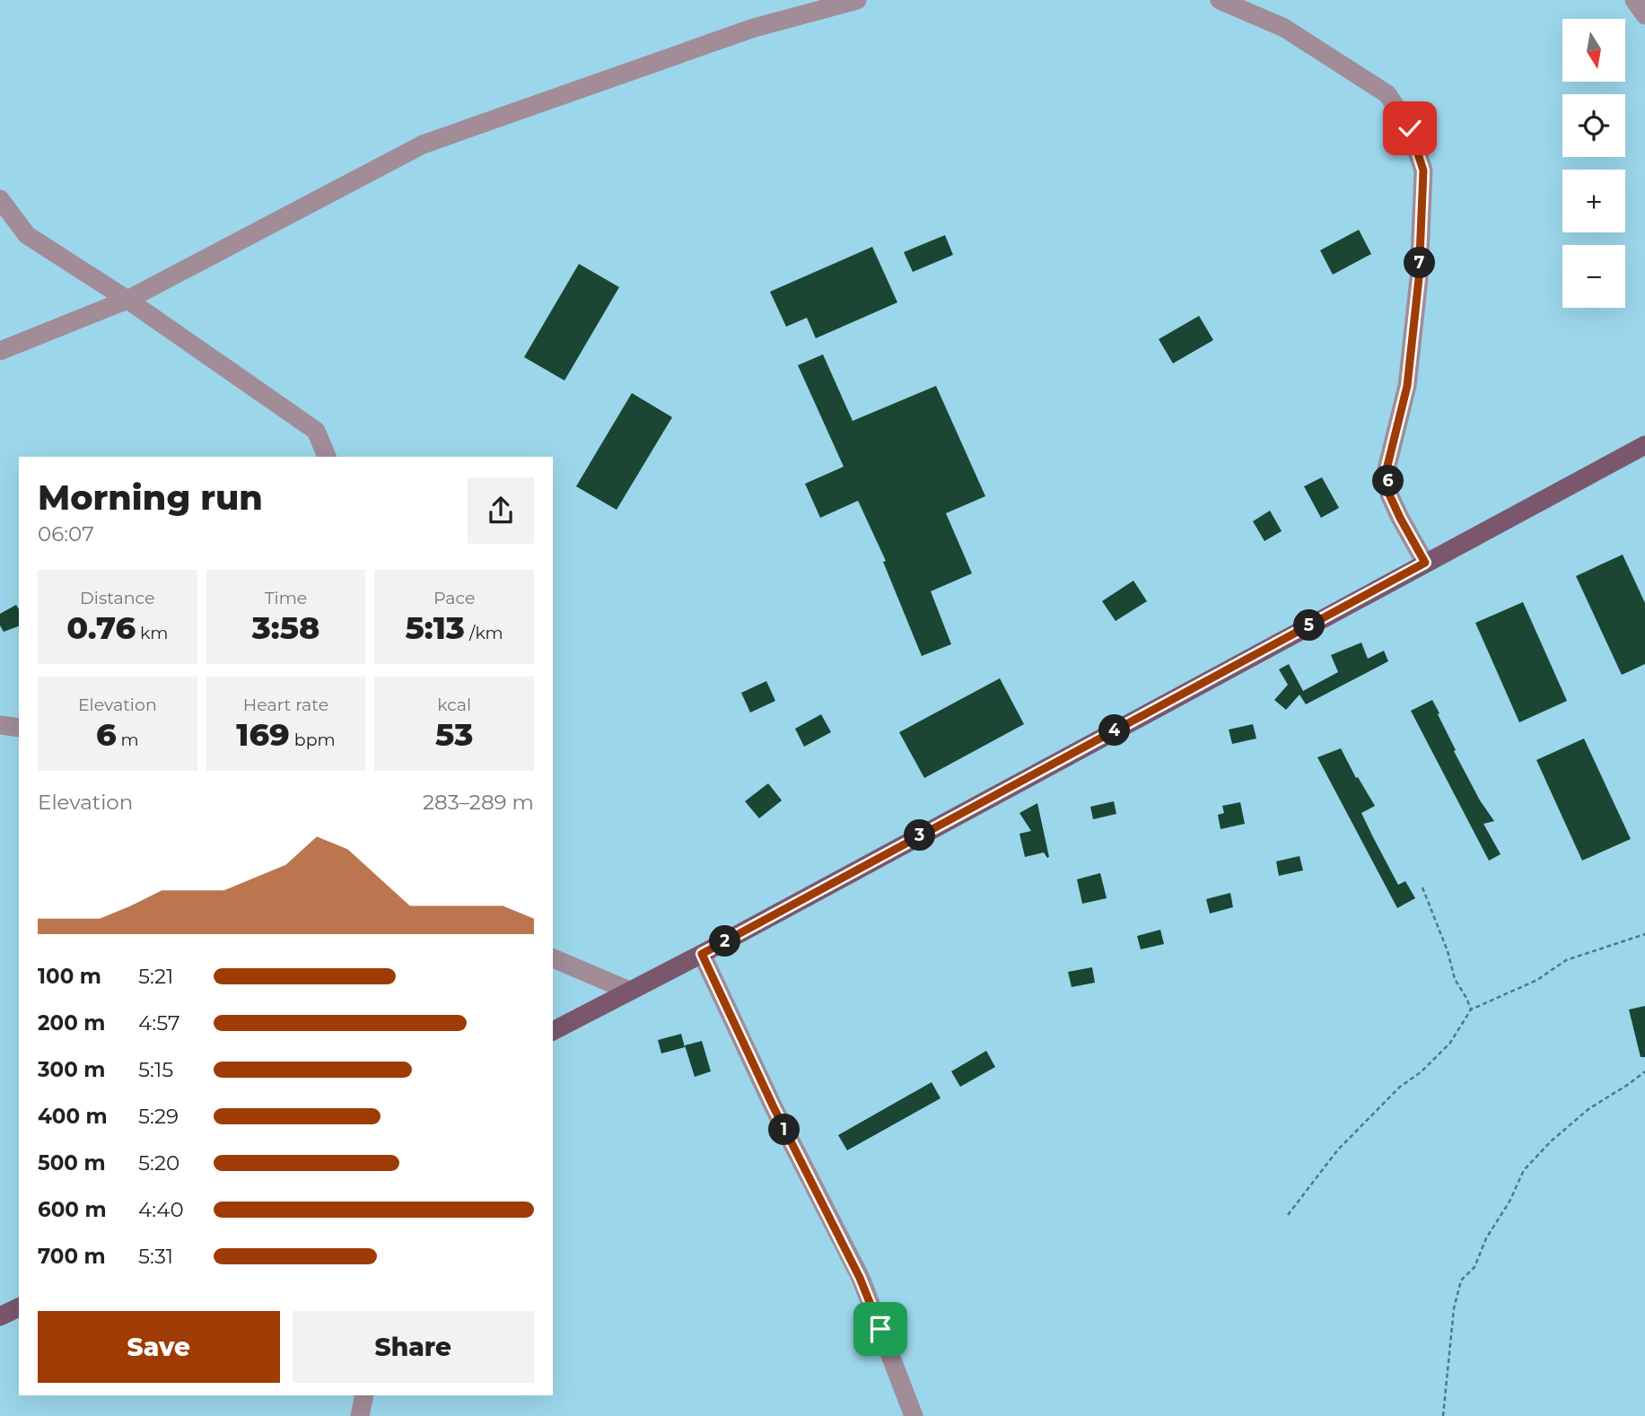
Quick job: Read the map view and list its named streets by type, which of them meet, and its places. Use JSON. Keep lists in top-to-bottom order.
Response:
{
  "north": "bottom",
  "page": {
    "map_buttons": ["+", "−"],
    "pins": [
      "7",
      "6",
      "5",
      "4",
      "3",
      "2",
      "1"
    ],
    "heading": ["Morning run", "06:07"],
    "stats": [
      ["Distance", "0.76 km"],
      ["Time", "3:58"],
      ["Pace", "5:13 /km"],
      ["Elevation", "6 m"],
      ["Heart rate", "169 bpm"],
      ["kcal", "53"]
    ],
    "chart": ["Elevation", "283–289 m"],
    "list": [
      {
        "name": "100 m",
        "note": "5:21"
      },
      {
        "name": "200 m",
        "note": "4:57"
      },
      {
        "name": "300 m",
        "note": "5:15"
      },
      {
        "name": "400 m",
        "note": "5:29"
      },
      {
        "name": "500 m",
        "note": "5:20"
      },
      {
        "name": "600 m",
        "note": "4:40"
      },
      {
        "name": "700 m",
        "note": "5:31"
      }
    ],
    "buttons": ["Save", "Share"]
  }
}
